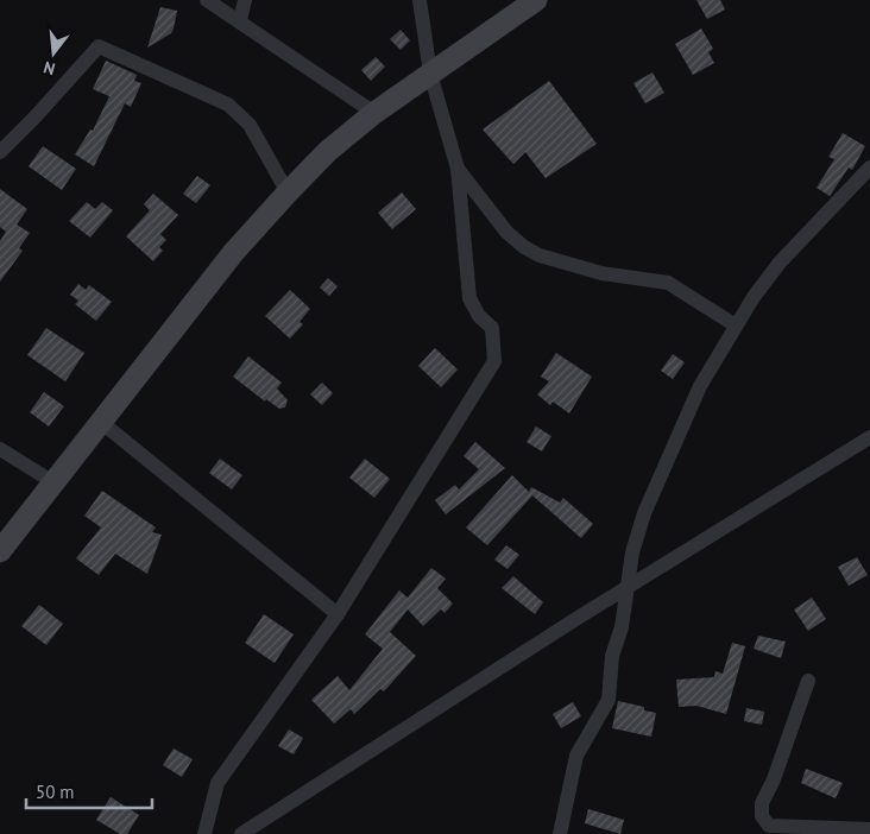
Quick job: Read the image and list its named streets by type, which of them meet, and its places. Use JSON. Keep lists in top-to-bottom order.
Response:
{
  "scale_bar": "50 m",
  "north": "bottom"
}
